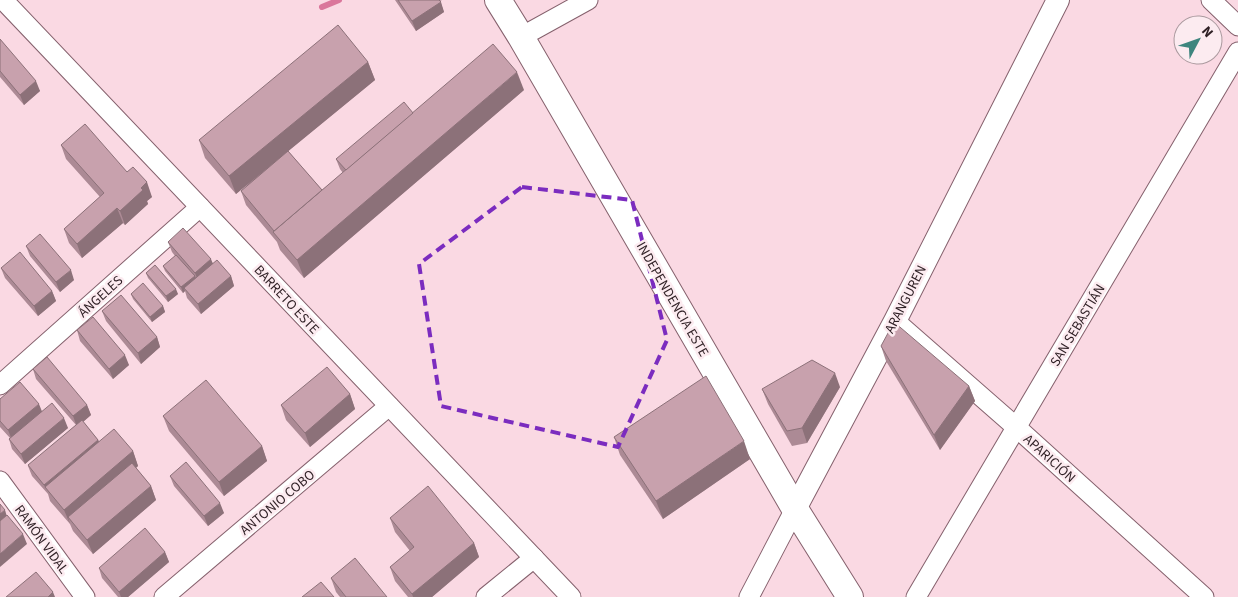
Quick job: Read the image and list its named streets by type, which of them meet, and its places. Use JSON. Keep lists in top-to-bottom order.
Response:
{
  "streets": {
    "main road": ["INDEPENDENCIA ESTE"],
    "street": [
      "ÁNGELES",
      "BARRETO ESTE",
      "ARANGUREN",
      "SAN SEBASTIÁN",
      "APARICIÓN",
      "ANTONIO COBO",
      "RAMÓN VIDAL"
    ]
  },
  "crossings": [
    ["ÁNGELES", "BARRETO ESTE"],
    ["BARRETO ESTE", "ANTONIO COBO"],
    ["INDEPENDENCIA ESTE", "ARANGUREN"],
    ["ARANGUREN", "APARICIÓN"],
    ["SAN SEBASTIÁN", "APARICIÓN"]
  ],
  "north": "top right"
}
